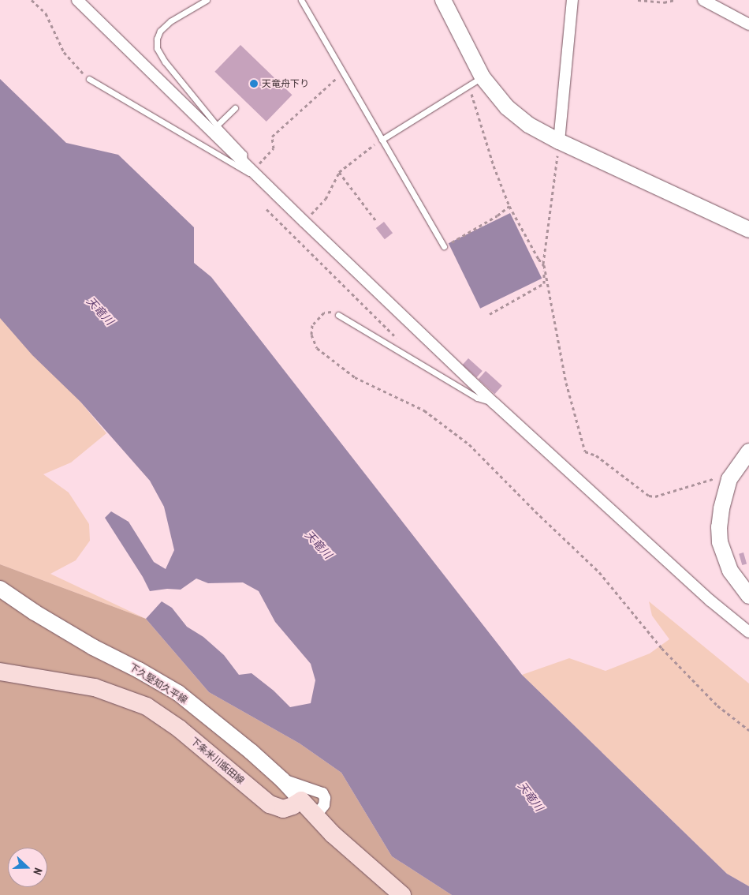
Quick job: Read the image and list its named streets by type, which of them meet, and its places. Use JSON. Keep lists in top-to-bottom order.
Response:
{
  "streets": {
    "main road": ["下久堅知久平線", "下条米川飯田線"]
  },
  "crossings": [
    ["下久堅知久平線", "下条米川飯田線"]
  ],
  "water": ["天竜川"],
  "places": ["天竜舟下り"],
  "north": "right"
}
